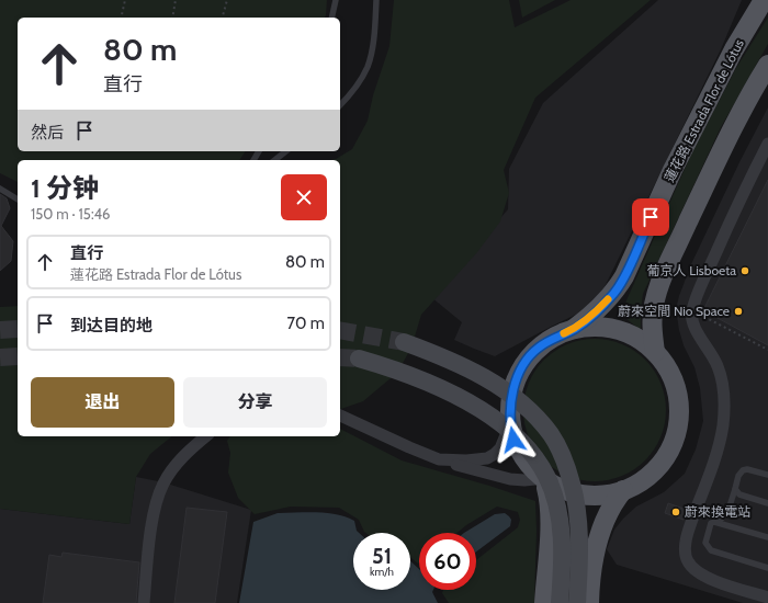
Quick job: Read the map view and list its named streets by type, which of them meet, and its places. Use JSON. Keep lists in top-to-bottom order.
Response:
{
  "streets": {
    "main road": ["蓮花路 Estrada Flor de Lótus"]
  },
  "places": ["葡京人 Lisboeta", "蔚來空間 Nio Space", "蔚來換電站"],
  "page": {
    "turn": ["80 m", "直行"],
    "then": "然后",
    "heading": ["1 分钟", "150 m · 15:46"],
    "list": [
      {
        "name": "直行",
        "note": "蓮花路 Estrada Flor de Lótus",
        "value": "80 m"
      },
      {
        "name": "到达目的地",
        "value": "70 m"
      }
    ],
    "buttons": ["退出", "分享"],
    "speed": "51 km/h",
    "limit": "60"
  }
}
